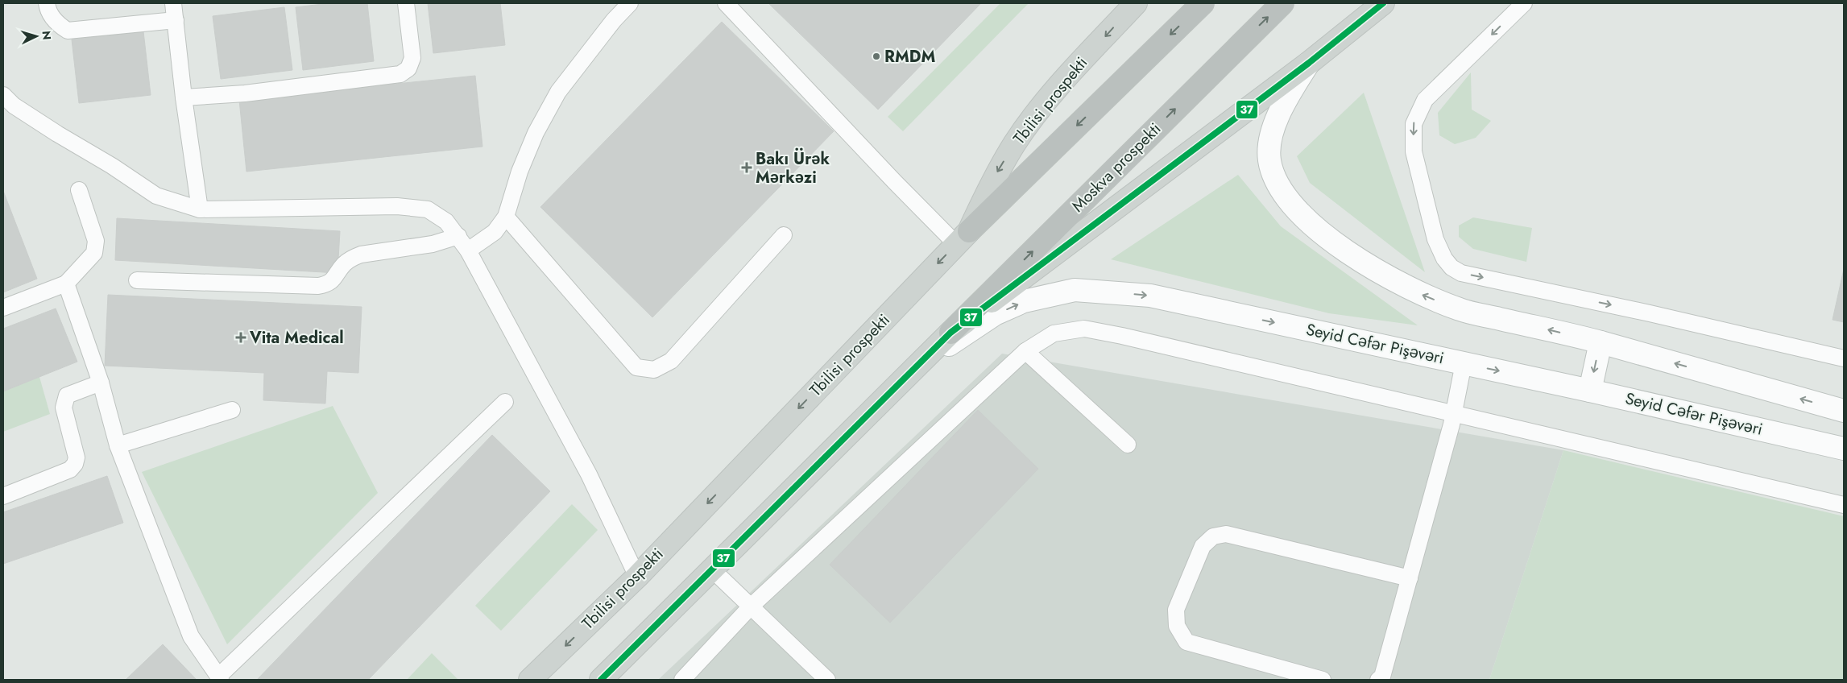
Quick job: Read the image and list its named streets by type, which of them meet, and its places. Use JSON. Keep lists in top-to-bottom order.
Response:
{
  "streets": {
    "highway": ["Moskva prospekti"],
    "main road": ["Tbilisi prospekti"],
    "street": ["Seyid Cəfər Pişəvəri"]
  },
  "one_way": ["Seyid Cəfər Pişəvəri"],
  "places": {
    "other": ["RMDM"],
    "health": ["Bakı Ürək Mərkəzi", "Vita Medical"]
  },
  "lines": ["transit line 37"],
  "north": "right"
}
